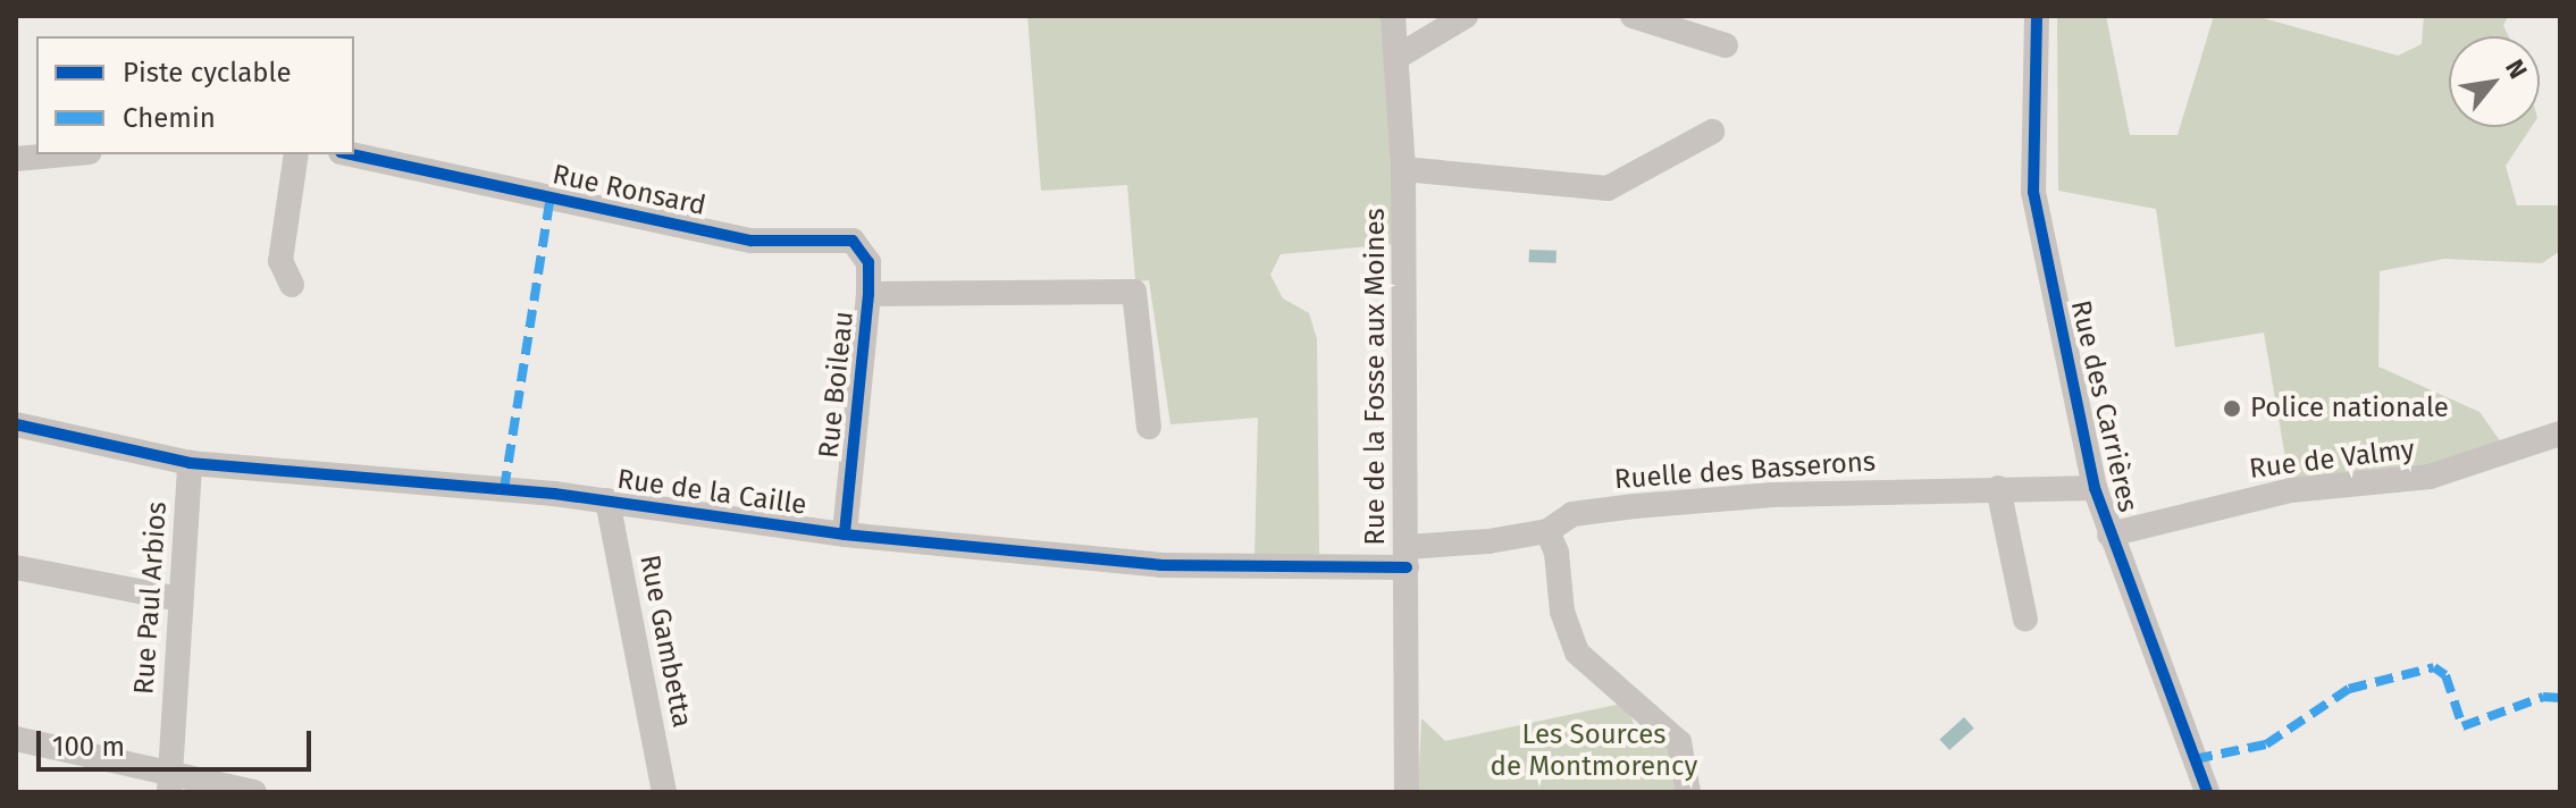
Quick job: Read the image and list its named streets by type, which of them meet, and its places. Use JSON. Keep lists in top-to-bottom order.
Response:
{
  "streets": {
    "street": [
      "Rue Ronsard",
      "Rue de la Fosse aux Moines",
      "Rue Boileau",
      "Rue des Carrières",
      "Rue de Valmy",
      "Ruelle des Basserons",
      "Rue de la Caille",
      "Rue Paul Arbios",
      "Rue Gambetta"
    ]
  },
  "crossings": [
    ["Rue Ronsard", "Rue Boileau"],
    ["Rue de la Fosse aux Moines", "Ruelle des Basserons"],
    ["Rue de la Fosse aux Moines", "Rue de la Caille"],
    ["Rue Boileau", "Rue de la Caille"],
    ["Rue des Carrières", "Rue de Valmy"],
    ["Rue des Carrières", "Ruelle des Basserons"],
    ["Ruelle des Basserons", "Rue de la Caille"],
    ["Rue de la Caille", "Rue Paul Arbios"],
    ["Rue de la Caille", "Rue Gambetta"]
  ],
  "parks": ["Les Sources de Montmorency"],
  "places": ["Police nationale"],
  "legend": ["Piste cyclable", "Chemin"],
  "scale_bar": "100 m",
  "north": "top right"
}
